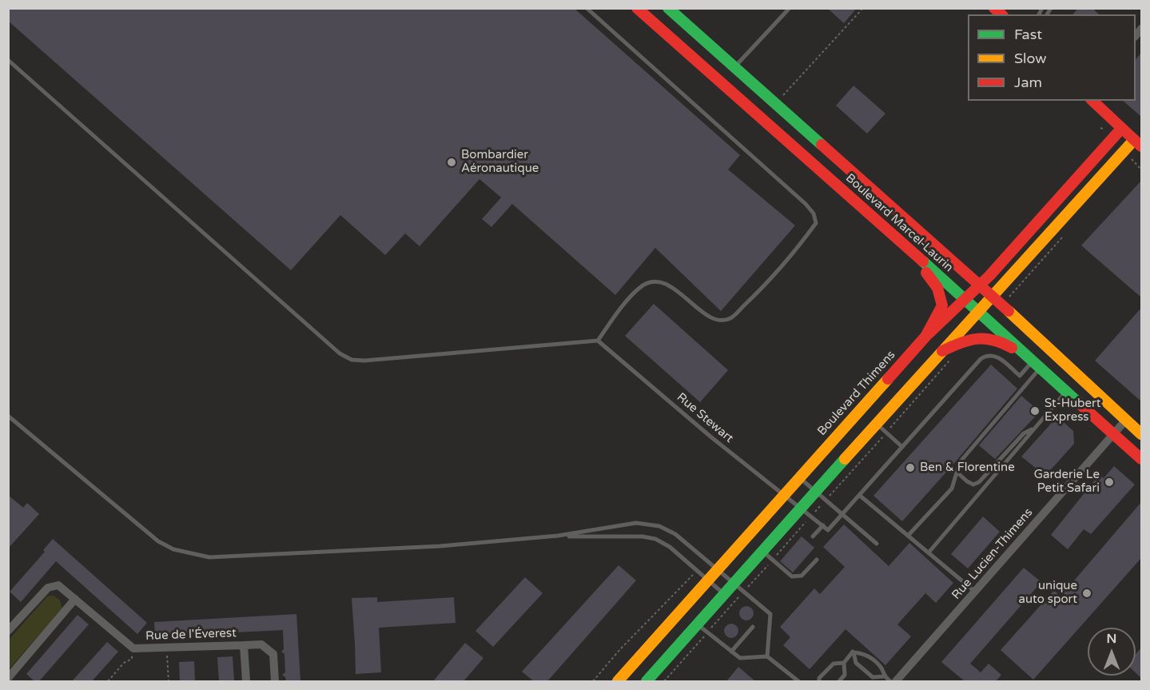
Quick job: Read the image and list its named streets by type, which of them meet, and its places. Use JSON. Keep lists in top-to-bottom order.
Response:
{
  "streets": {
    "street": [
      "Boulevard Marcel-Laurin",
      "Boulevard Thimens",
      "Rue Lucien-Thimens",
      "Rue de l'Éverest"
    ],
    "lane": ["Rue Stewart"]
  },
  "crossings": [
    ["Boulevard Marcel-Laurin", "Boulevard Thimens"],
    ["Boulevard Marcel-Laurin", "Rue Lucien-Thimens"],
    ["Boulevard Thimens", "Rue Stewart"]
  ],
  "places": [
    "Bombardier Aéronautique",
    "St-Hubert Express",
    "Ben & Florentine",
    "Garderie Le Petit Safari",
    "unique auto sport"
  ],
  "legend": ["Fast", "Slow", "Jam"],
  "north": "top"
}
